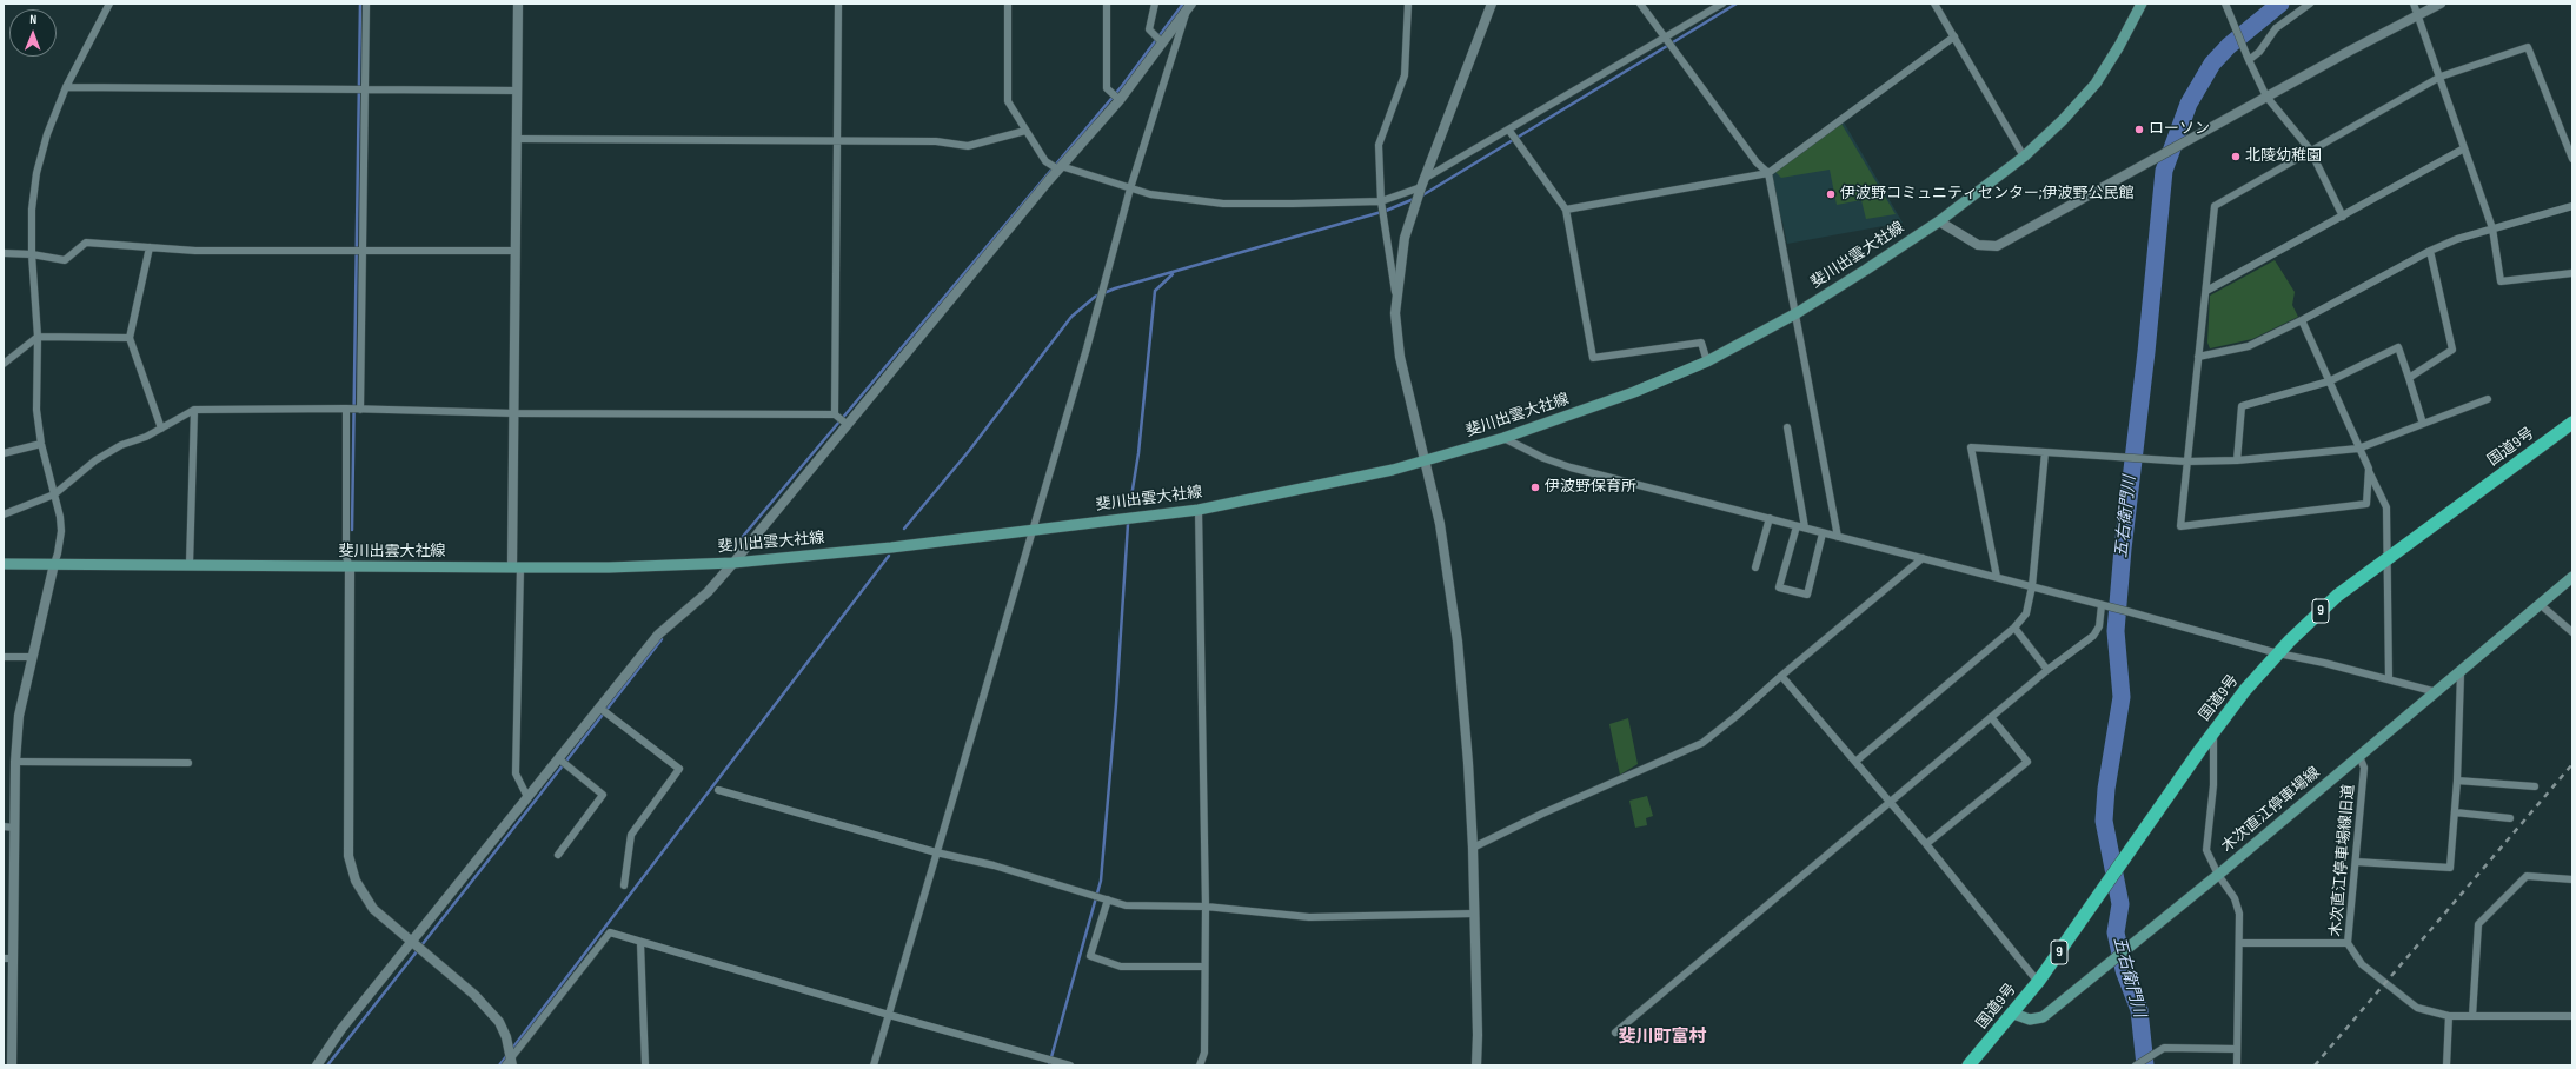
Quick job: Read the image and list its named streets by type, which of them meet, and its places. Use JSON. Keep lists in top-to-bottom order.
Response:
{
  "streets": {
    "highway": ["国道9号", "9"],
    "main road": ["斐川出雲大社線", "木次直江停車場線"],
    "street": ["木次直江停車場線旧道"]
  },
  "crossings": [
    ["国道9号", "木次直江停車場線"],
    ["木次直江停車場線", "木次直江停車場線旧道"]
  ],
  "districts": ["斐川町富村"],
  "water": ["五右衛門川"],
  "places": [
    "ローソン",
    "北陵幼稚園",
    "伊波野コミュニティセンター;伊波野公民館",
    "伊波野保育所"
  ],
  "north": "top"
}
